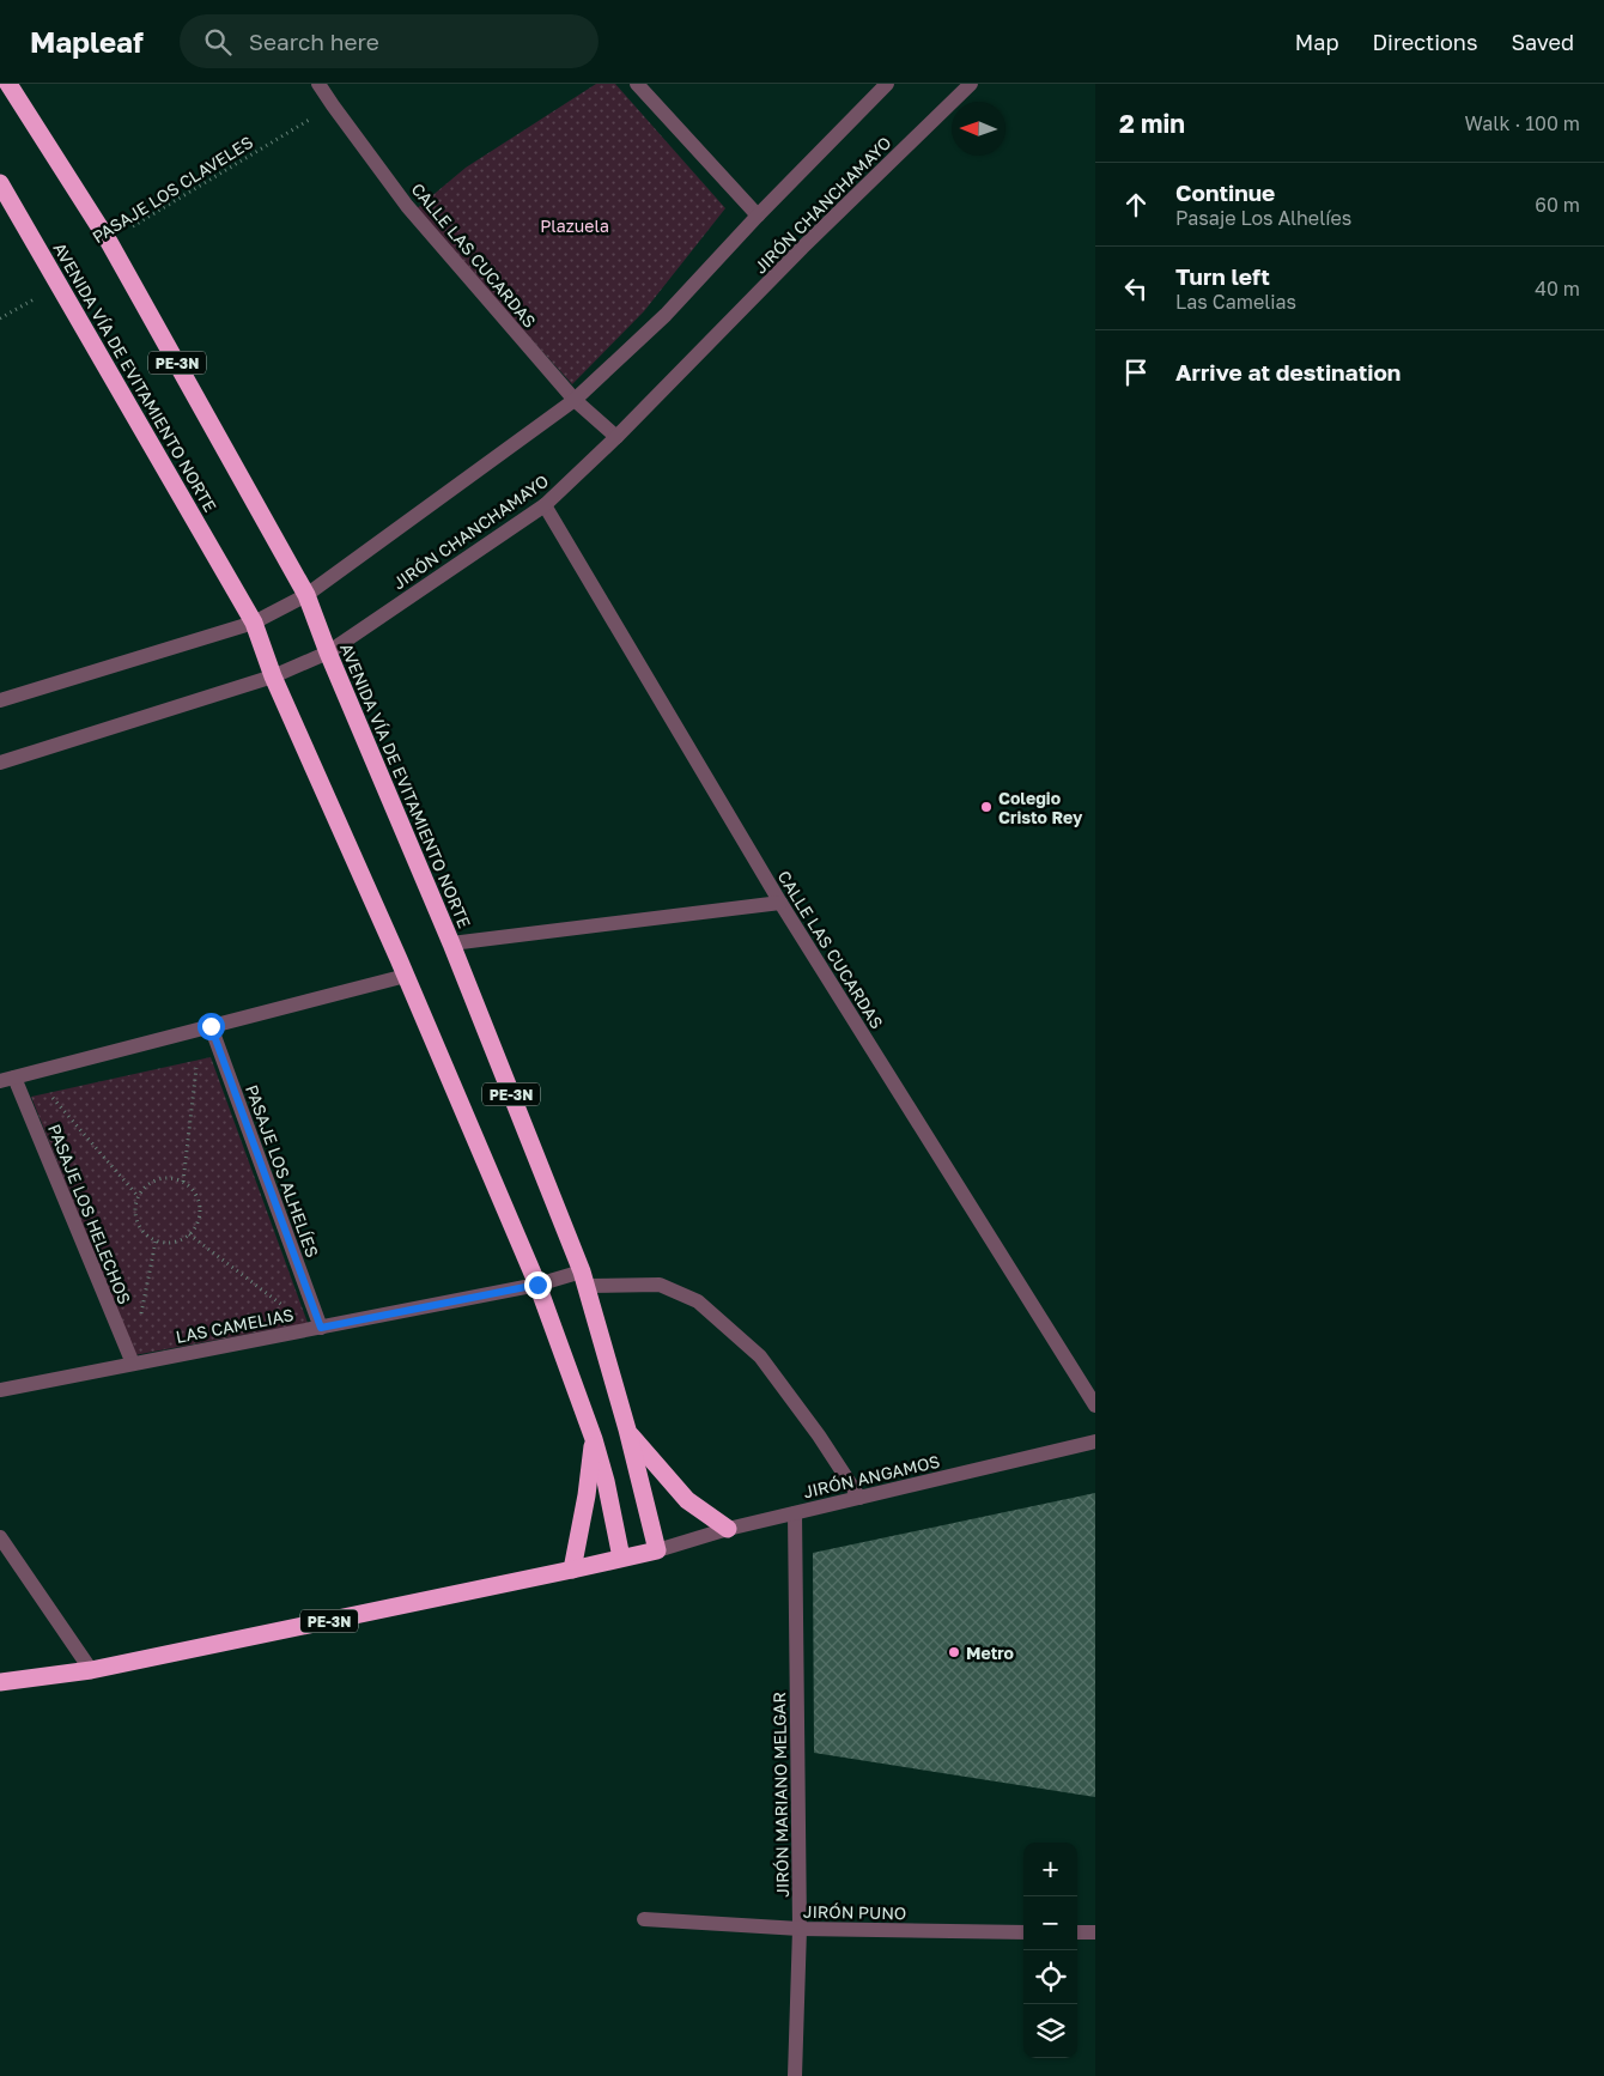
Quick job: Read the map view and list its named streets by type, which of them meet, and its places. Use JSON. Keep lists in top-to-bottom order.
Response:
{
  "streets": {
    "highway": ["PE-3N", "AVENIDA VÍA DE EVITAMIENTO NORTE"],
    "street": [
      "JIRÓN CHANCHAMAYO",
      "CALLE LAS CUCARDAS",
      "PASAJE LOS ALHELÍES",
      "PASAJE LOS HELECHOS",
      "LAS CAMELIAS",
      "JIRÓN ANGAMOS",
      "JIRÓN MARIANO MELGAR",
      "JIRÓN PUNO"
    ],
    "path": ["PASAJE LOS CLAVELES"]
  },
  "crossings": [
    ["PASAJE LOS CLAVELES", "CALLE LAS CUCARDAS"],
    ["PASAJE LOS CLAVELES", "AVENIDA VÍA DE EVITAMIENTO NORTE"],
    ["JIRÓN CHANCHAMAYO", "CALLE LAS CUCARDAS"],
    ["JIRÓN CHANCHAMAYO", "AVENIDA VÍA DE EVITAMIENTO NORTE"],
    ["PE-3N", "AVENIDA VÍA DE EVITAMIENTO NORTE"],
    ["PE-3N", "JIRÓN ANGAMOS"],
    ["AVENIDA VÍA DE EVITAMIENTO NORTE", "LAS CAMELIAS"],
    ["AVENIDA VÍA DE EVITAMIENTO NORTE", "JIRÓN ANGAMOS"],
    ["PASAJE LOS ALHELÍES", "LAS CAMELIAS"],
    ["PASAJE LOS HELECHOS", "LAS CAMELIAS"],
    ["LAS CAMELIAS", "JIRÓN ANGAMOS"],
    ["JIRÓN ANGAMOS", "JIRÓN MARIANO MELGAR"],
    ["JIRÓN MARIANO MELGAR", "JIRÓN PUNO"]
  ],
  "parks": ["Plazuela"],
  "places": ["Colegio Cristo Rey", "Metro"],
  "north": "left",
  "page": {
    "header": "Mapleaf",
    "search": "Search here",
    "nav": ["Map", "Directions", "Saved"],
    "heading": ["2 min", "Walk · 100 m"],
    "list": [
      ["Continue", "Pasaje Los Alhelíes", "60 m"],
      ["Turn left", "Las Camelias", "40 m"],
      "Arrive at destination"
    ],
    "map_buttons": ["+", "−"]
  }
}
